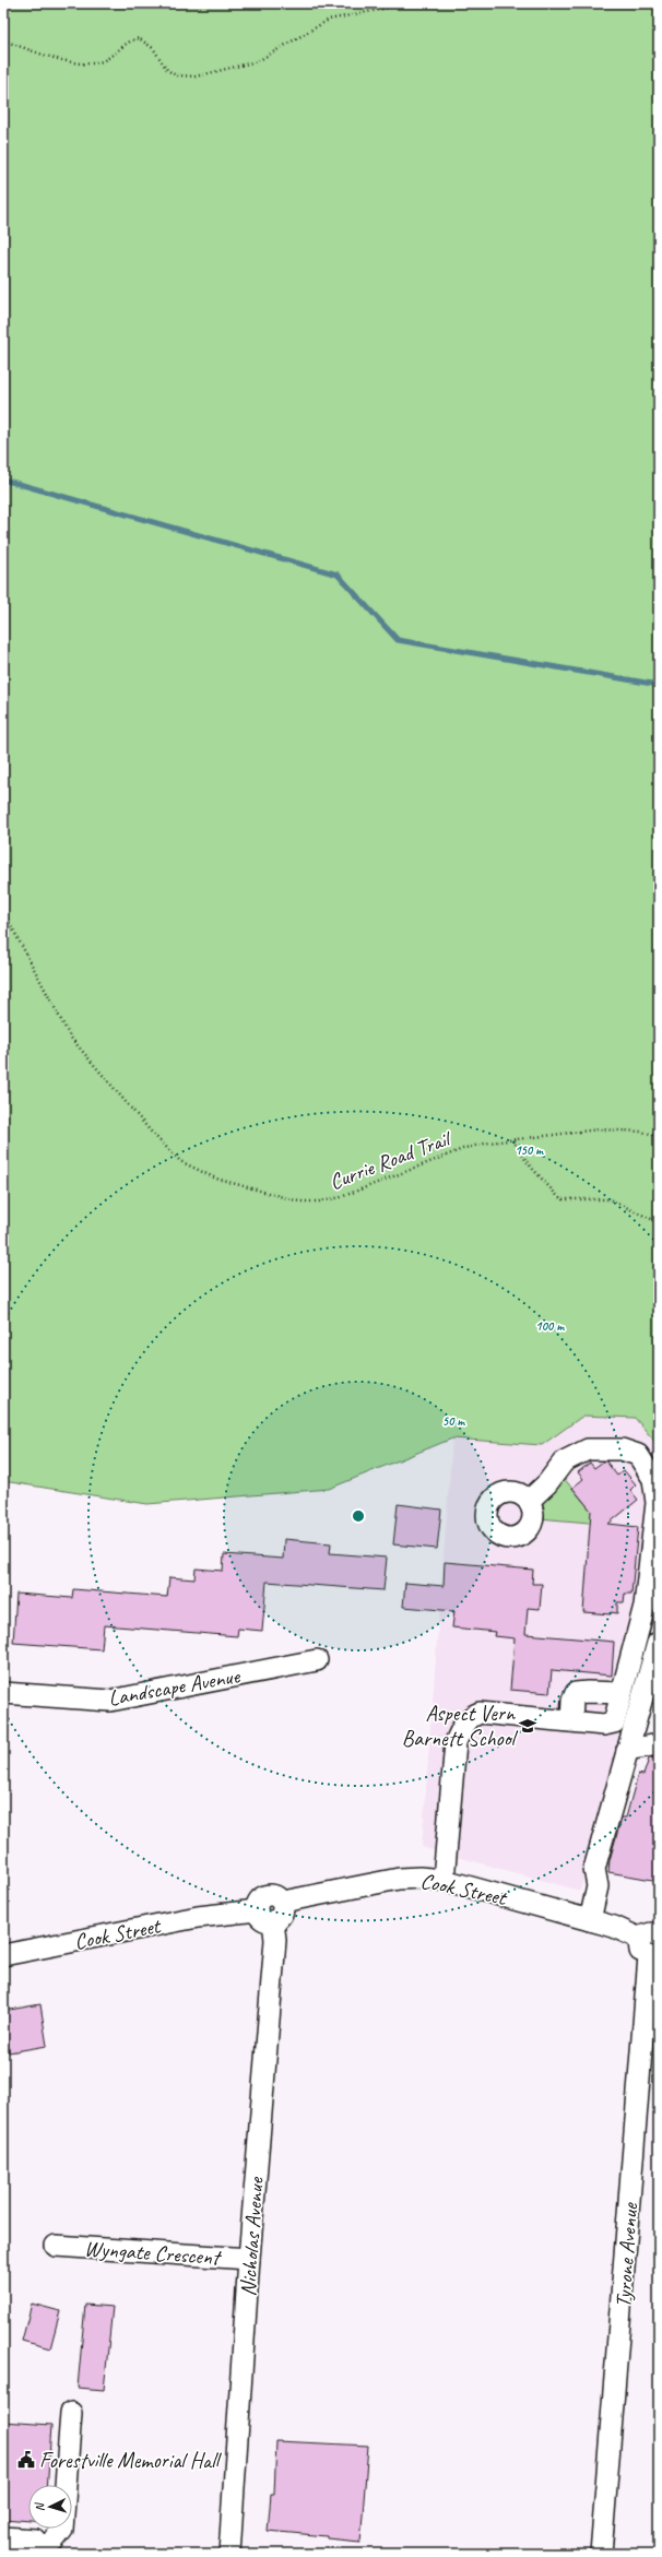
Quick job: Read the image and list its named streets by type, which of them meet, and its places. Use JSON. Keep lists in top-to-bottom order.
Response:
{
  "streets": {
    "street": [
      "Landscape Avenue",
      "Cook Street",
      "Nicholas Avenue",
      "Wyngate Crescent",
      "Tyrone Avenue"
    ],
    "path": ["Currie Road Trail"]
  },
  "crossings": [
    ["Cook Street", "Nicholas Avenue"],
    ["Cook Street", "Tyrone Avenue"],
    ["Nicholas Avenue", "Wyngate Crescent"]
  ],
  "places": {
    "school or university": ["Aspect Vern Barnett School"],
    "public building": ["Forestville Memorial Hall"]
  },
  "north": "left",
  "rings": ["150 m", "100 m", "50 m"]
}
